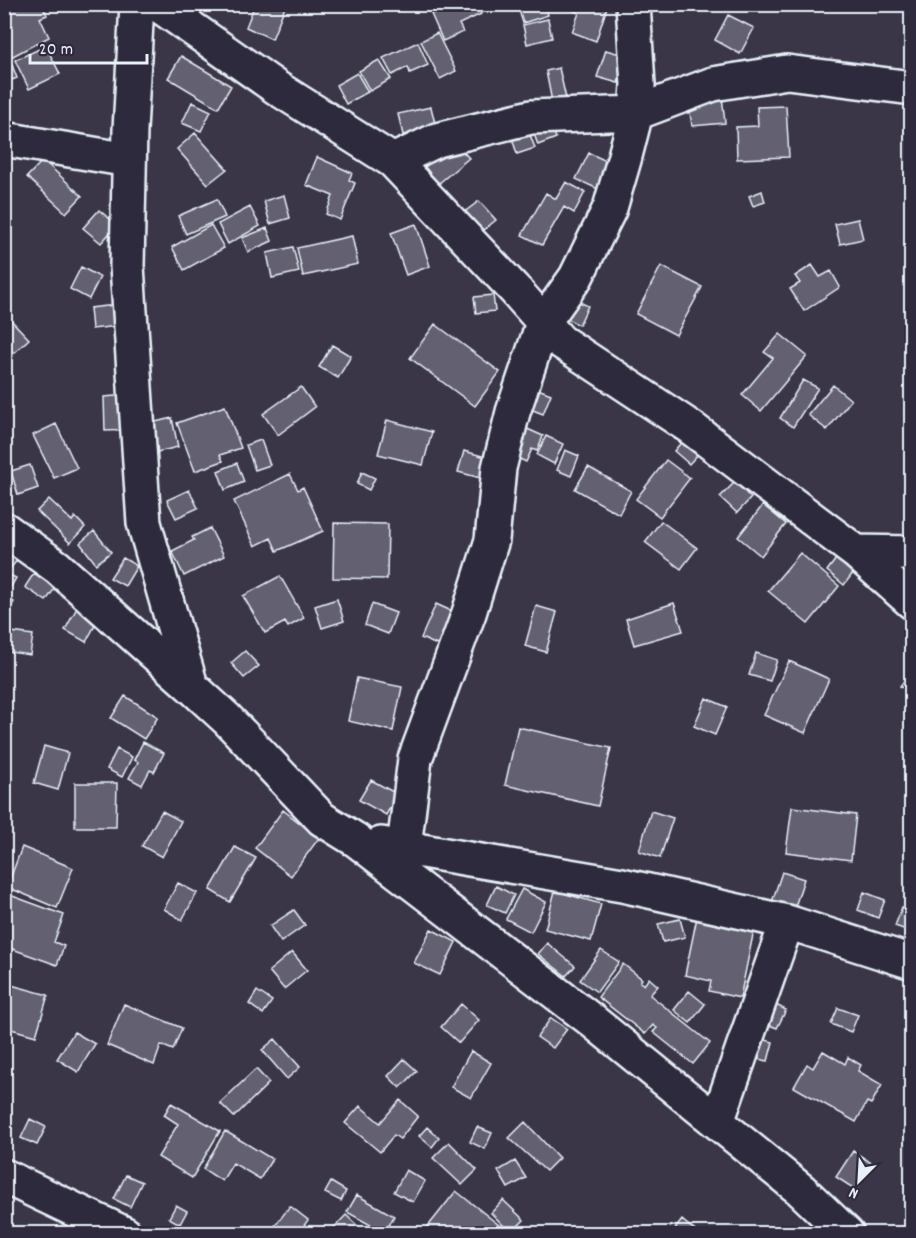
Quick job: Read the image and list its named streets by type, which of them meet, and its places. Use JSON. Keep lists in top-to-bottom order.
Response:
{
  "scale_bar": "20 m",
  "north": "bottom left"
}
